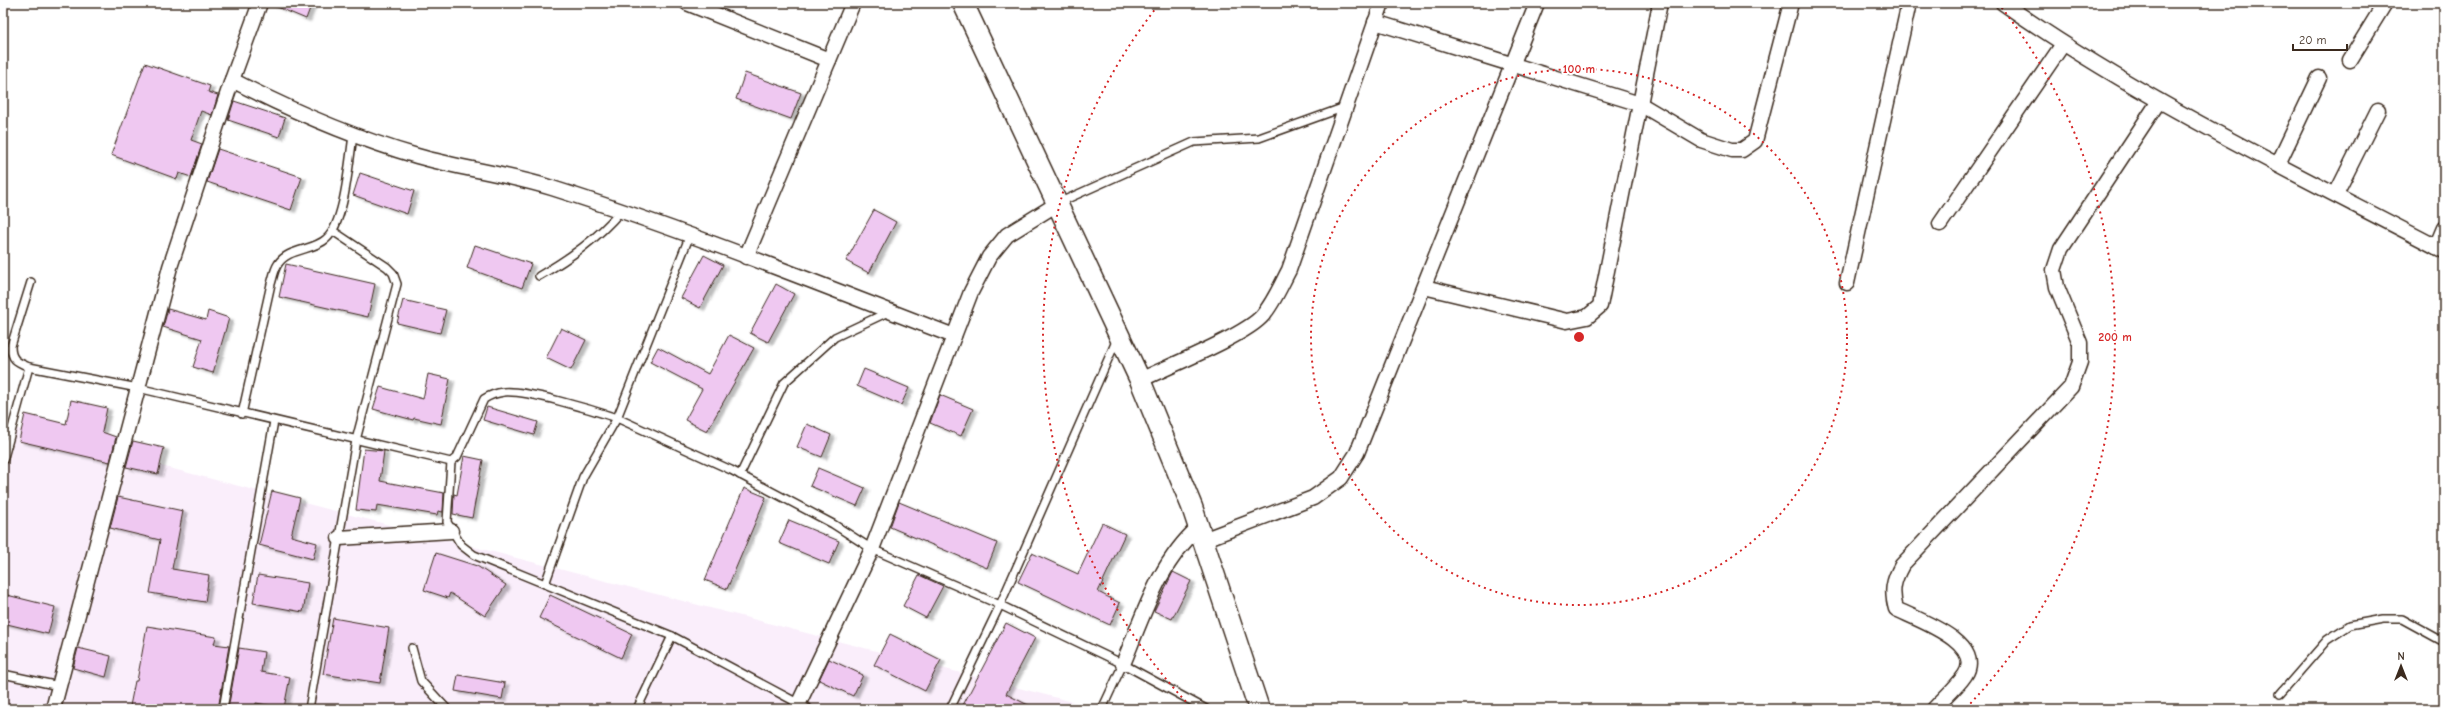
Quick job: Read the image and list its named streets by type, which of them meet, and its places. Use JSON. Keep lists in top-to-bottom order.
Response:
{
  "scale_bar": "20 m",
  "north": "top",
  "rings": ["100 m", "200 m"]
}
